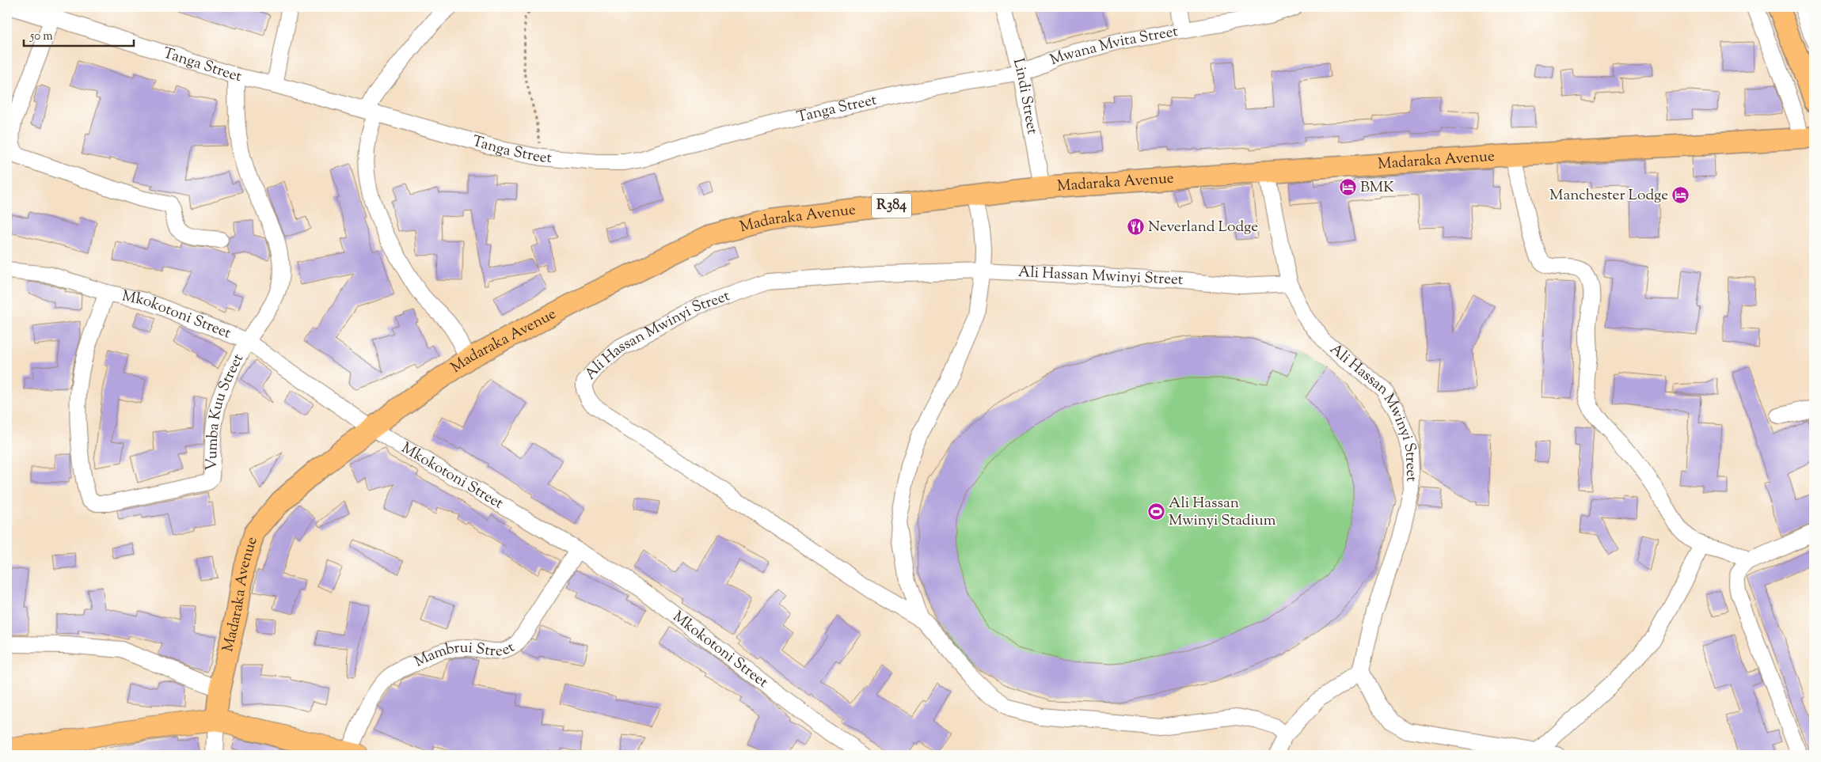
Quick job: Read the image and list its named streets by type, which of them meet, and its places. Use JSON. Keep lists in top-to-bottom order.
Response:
{
  "streets": {
    "main road": ["Madaraka Avenue", "R384"],
    "street": [
      "Mwana Mvita Street",
      "Tanga Street",
      "Lindi Street",
      "Ali Hassan Mwinyi Street",
      "Mkokotoni Street",
      "Vumba Kuu Street",
      "Mambrui Street"
    ]
  },
  "crossings": [
    ["Mwana Mvita Street", "Tanga Street"],
    ["Mwana Mvita Street", "Lindi Street"],
    ["Tanga Street", "Lindi Street"],
    ["Tanga Street", "Vumba Kuu Street"],
    ["Lindi Street", "Madaraka Avenue"],
    ["Madaraka Avenue", "Ali Hassan Mwinyi Street"],
    ["Madaraka Avenue", "Mkokotoni Street"],
    ["Mkokotoni Street", "Vumba Kuu Street"],
    ["Mkokotoni Street", "Mambrui Street"]
  ],
  "places": {
    "hotel": ["BMK", "Manchester Lodge"],
    "restaurant": ["Neverland Lodge"],
    "sports": ["Ali Hassan Mwinyi Stadium"]
  },
  "scale_bar": "50 m"
}
